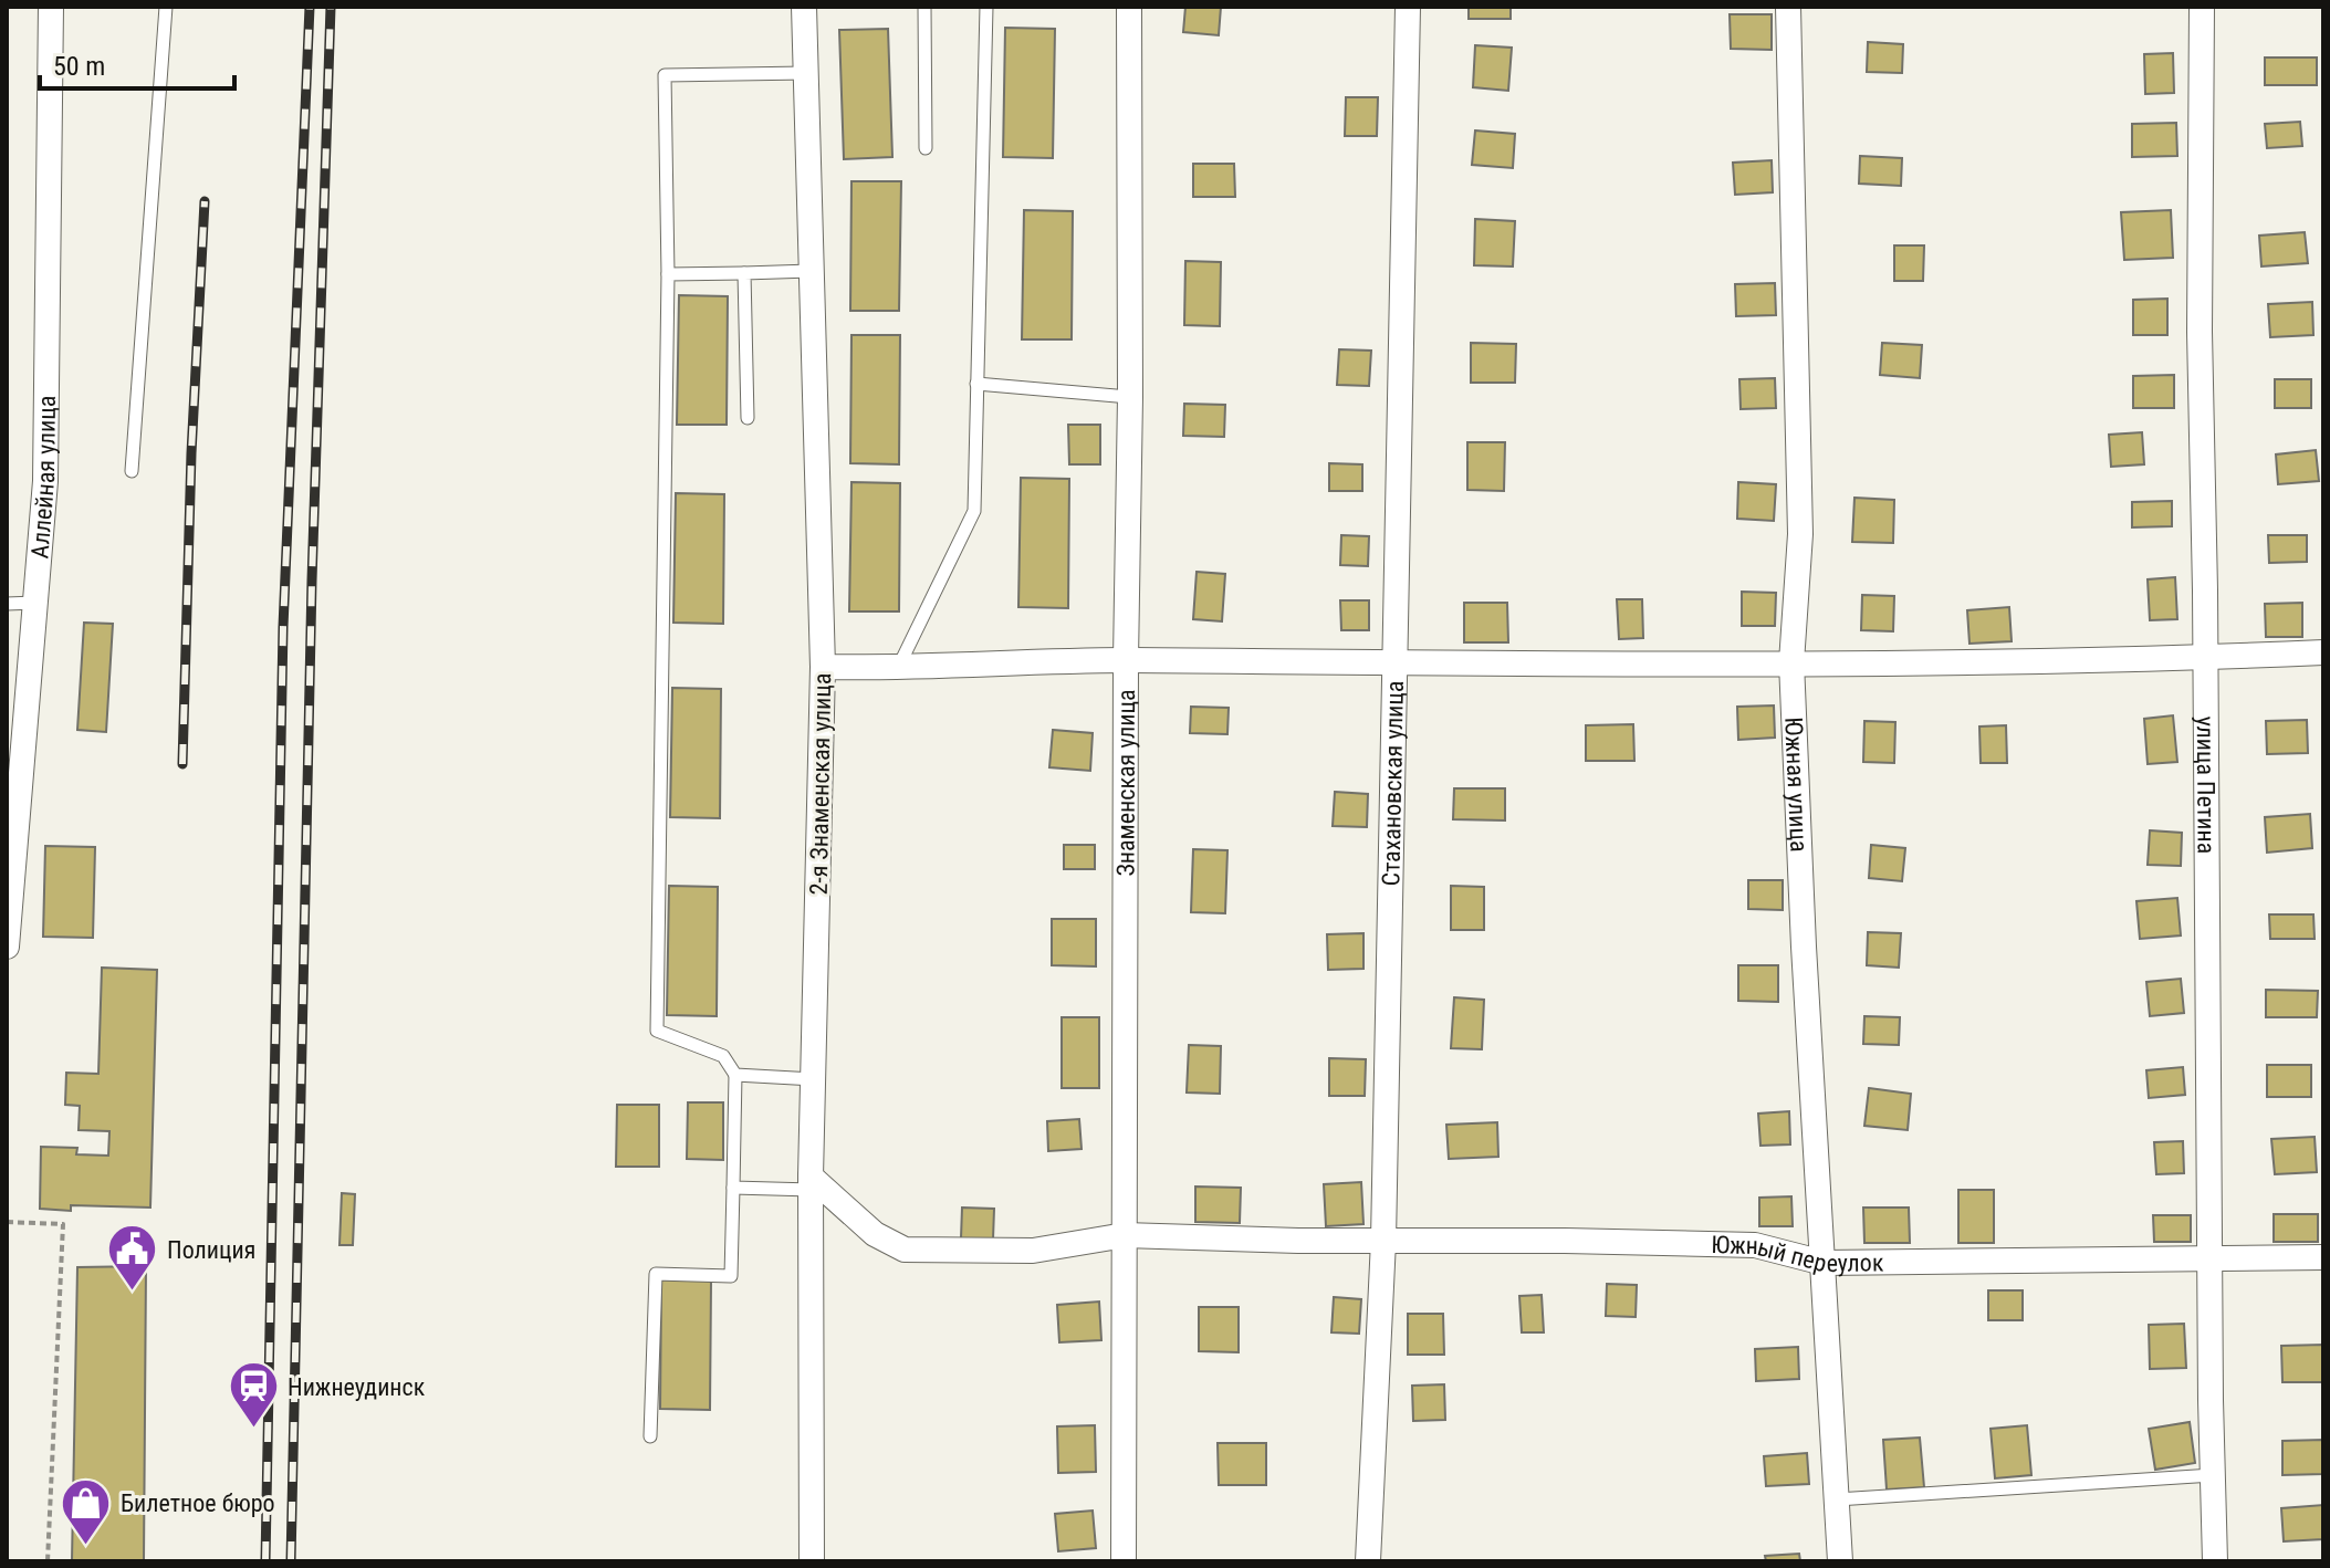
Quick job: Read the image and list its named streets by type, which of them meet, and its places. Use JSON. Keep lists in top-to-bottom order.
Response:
{
  "streets": {
    "street": [
      "Аллейная улица",
      "2-я Знаменская улица",
      "Знаменская улица",
      "Стахановская улица",
      "Южная улица",
      "улица Петина",
      "Южный переулок"
    ]
  },
  "crossings": [
    ["2-я Знаменская улица", "Южный переулок"],
    ["Знаменская улица", "Южный переулок"],
    ["Стахановская улица", "Южный переулок"],
    ["Южная улица", "Южный переулок"],
    ["улица Петина", "Южный переулок"]
  ],
  "places": {
    "public building": ["Полиция"],
    "station": ["Нижнеудинск"],
    "shop": ["Билетное бюро"]
  },
  "scale_bar": "50 m"
}
